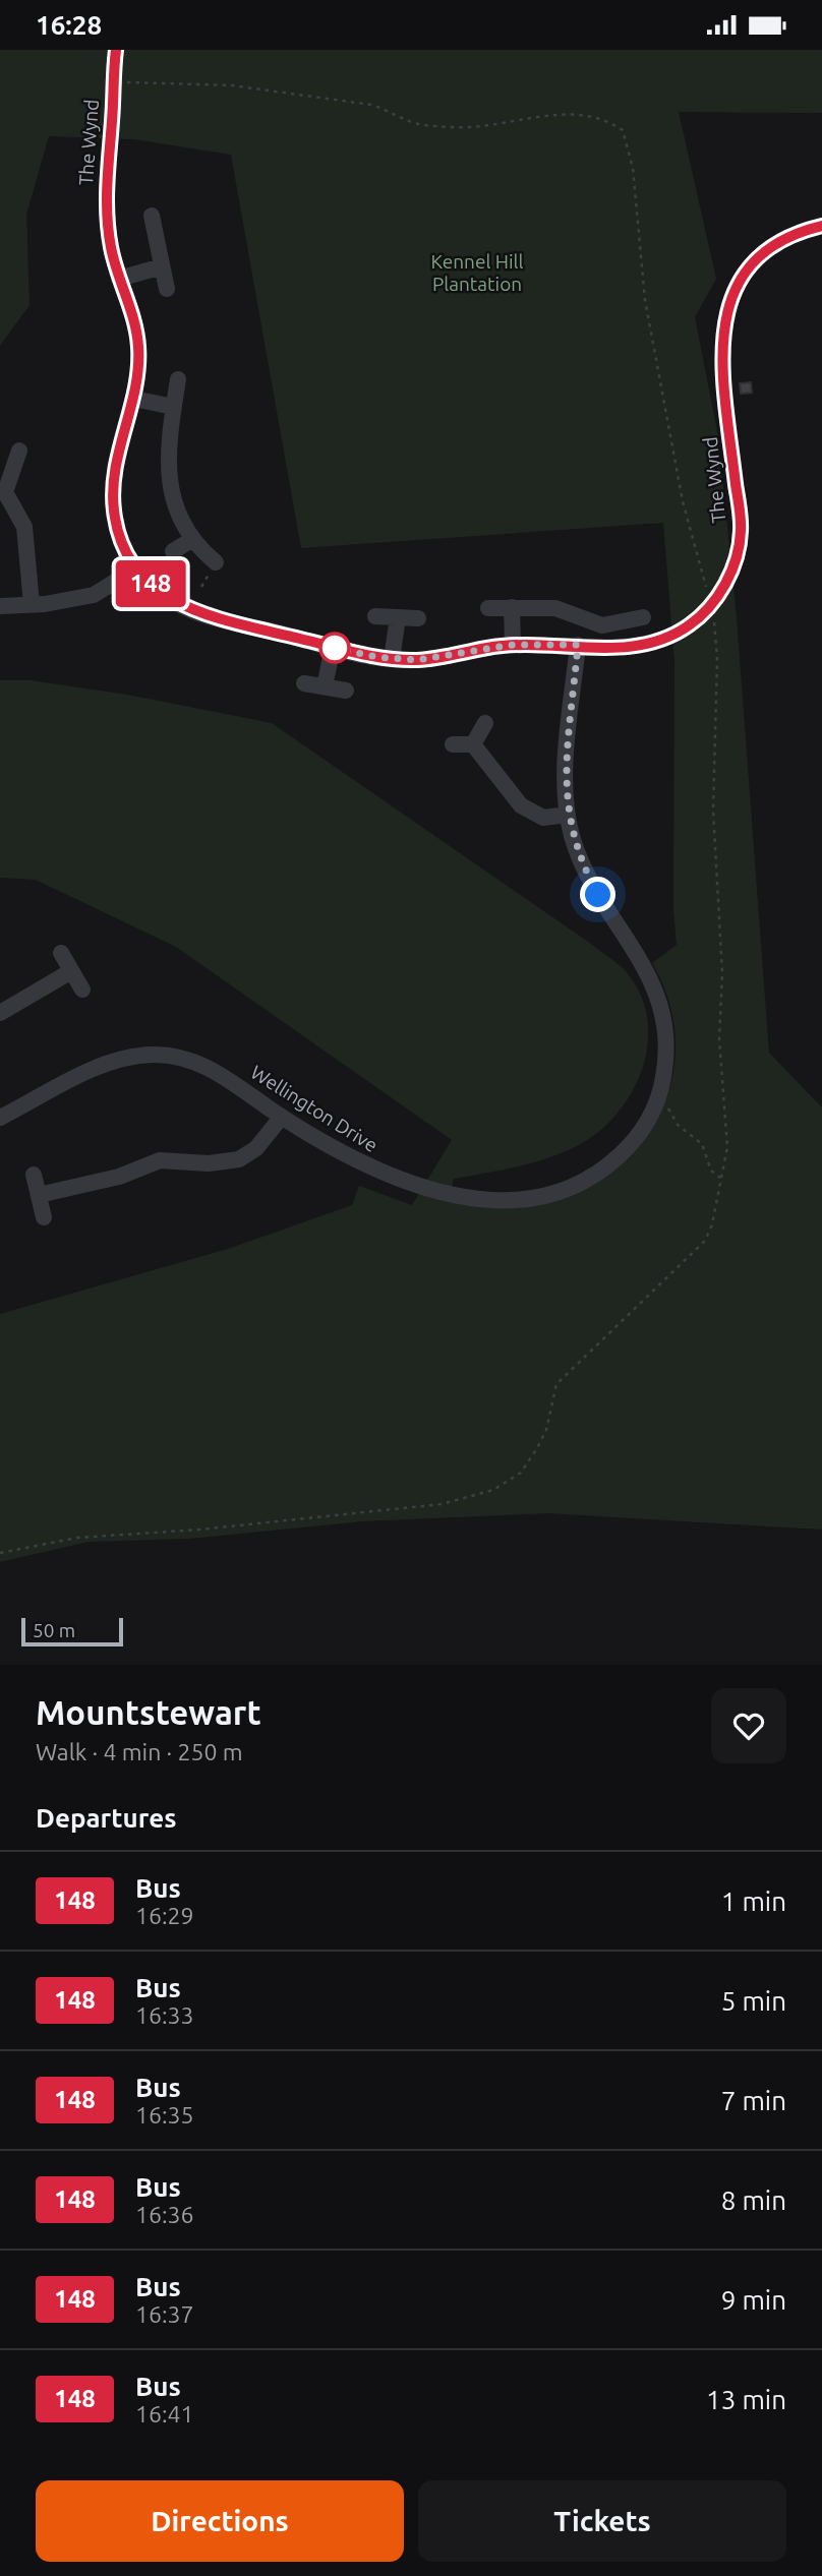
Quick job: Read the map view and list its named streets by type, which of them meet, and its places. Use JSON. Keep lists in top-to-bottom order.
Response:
{
  "streets": {
    "street": ["The Wynd", "Wellington Drive"]
  },
  "crossings": [
    ["The Wynd", "Wellington Drive"]
  ],
  "parks": ["Kennel Hill Plantation"],
  "lines": ["bus line 148"],
  "scale_bar": "50 m",
  "page": {
    "status": "16:28",
    "on_map": "148",
    "scale": "50 m",
    "heading": [
      ["Mountstewart", "Walk · 4 min · 250 m"],
      "Departures"
    ],
    "list": [
      {
        "mark": "148",
        "name": "Bus",
        "note": "16:29",
        "value": "1 min"
      },
      {
        "mark": "148",
        "name": "Bus",
        "note": "16:33",
        "value": "5 min"
      },
      {
        "mark": "148",
        "name": "Bus",
        "note": "16:35",
        "value": "7 min"
      },
      {
        "mark": "148",
        "name": "Bus",
        "note": "16:36",
        "value": "8 min"
      },
      {
        "mark": "148",
        "name": "Bus",
        "note": "16:37",
        "value": "9 min"
      },
      {
        "mark": "148",
        "name": "Bus",
        "note": "16:41",
        "value": "13 min"
      }
    ],
    "buttons": ["Directions", "Tickets"]
  }
}
